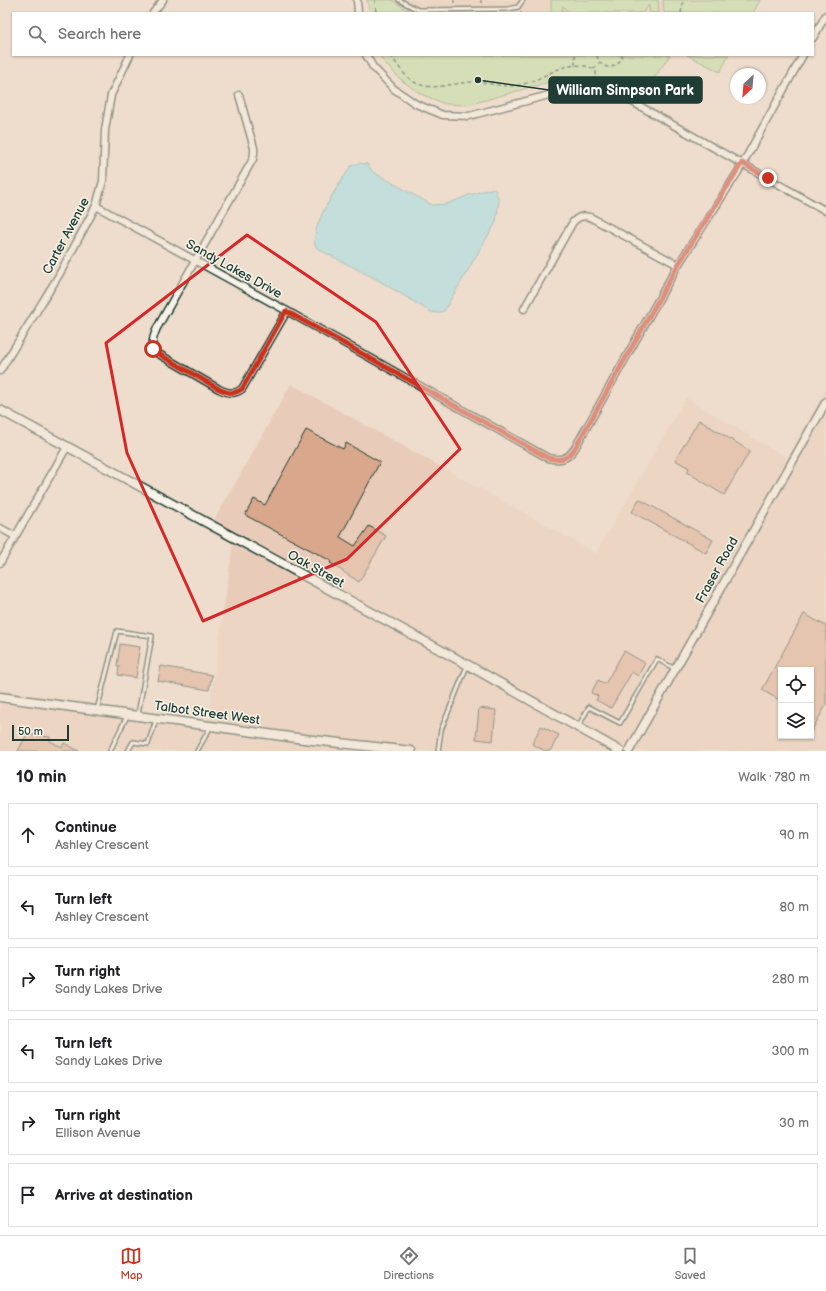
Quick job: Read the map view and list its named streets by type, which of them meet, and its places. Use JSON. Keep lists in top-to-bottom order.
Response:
{
  "streets": {
    "main road": ["Oak Street", "Talbot Street West"],
    "street": ["Carter Avenue", "Sandy Lakes Drive", "Fraser Road"]
  },
  "crossings": [
    ["Carter Avenue", "Sandy Lakes Drive"]
  ],
  "places": ["William Simpson Park"],
  "scale_bar": "50 m",
  "north": "bottom left",
  "page": {
    "search": "Search here",
    "scale": "50 m",
    "heading": ["10 min", "Walk · 780 m"],
    "list": [
      ["Continue", "Ashley Crescent", "90 m"],
      ["Turn left", "Ashley Crescent", "80 m"],
      ["Turn right", "Sandy Lakes Drive", "280 m"],
      ["Turn left", "Sandy Lakes Drive", "300 m"],
      ["Turn right", "Ellison Avenue", "30 m"],
      "Arrive at destination"
    ],
    "nav": ["Map", "Directions", "Saved"]
  }
}
